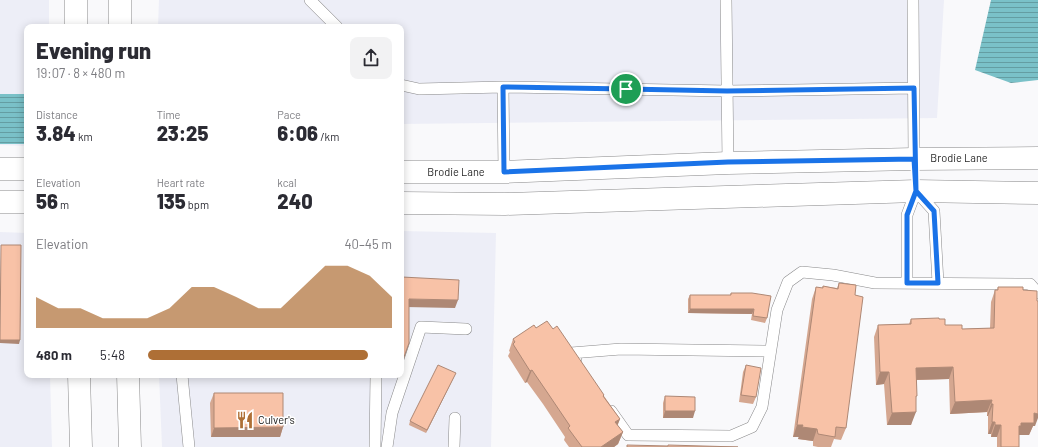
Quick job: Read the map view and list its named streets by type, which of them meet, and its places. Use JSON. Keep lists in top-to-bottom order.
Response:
{
  "streets": {
    "main road": ["Brodie Lane"]
  },
  "places": {
    "restaurant": ["Culver's"]
  },
  "page": {
    "heading": ["Evening run", "19:07 · 8 × 480 m"],
    "stats": [
      ["Distance", "3.84 km"],
      ["Time", "23:25"],
      ["Pace", "6:06 /km"],
      ["Elevation", "56 m"],
      ["Heart rate", "135 bpm"],
      ["kcal", "240"]
    ],
    "chart": ["Elevation", "40–45 m"],
    "list": [
      {
        "name": "480 m",
        "note": "5:48"
      }
    ]
  }
}
